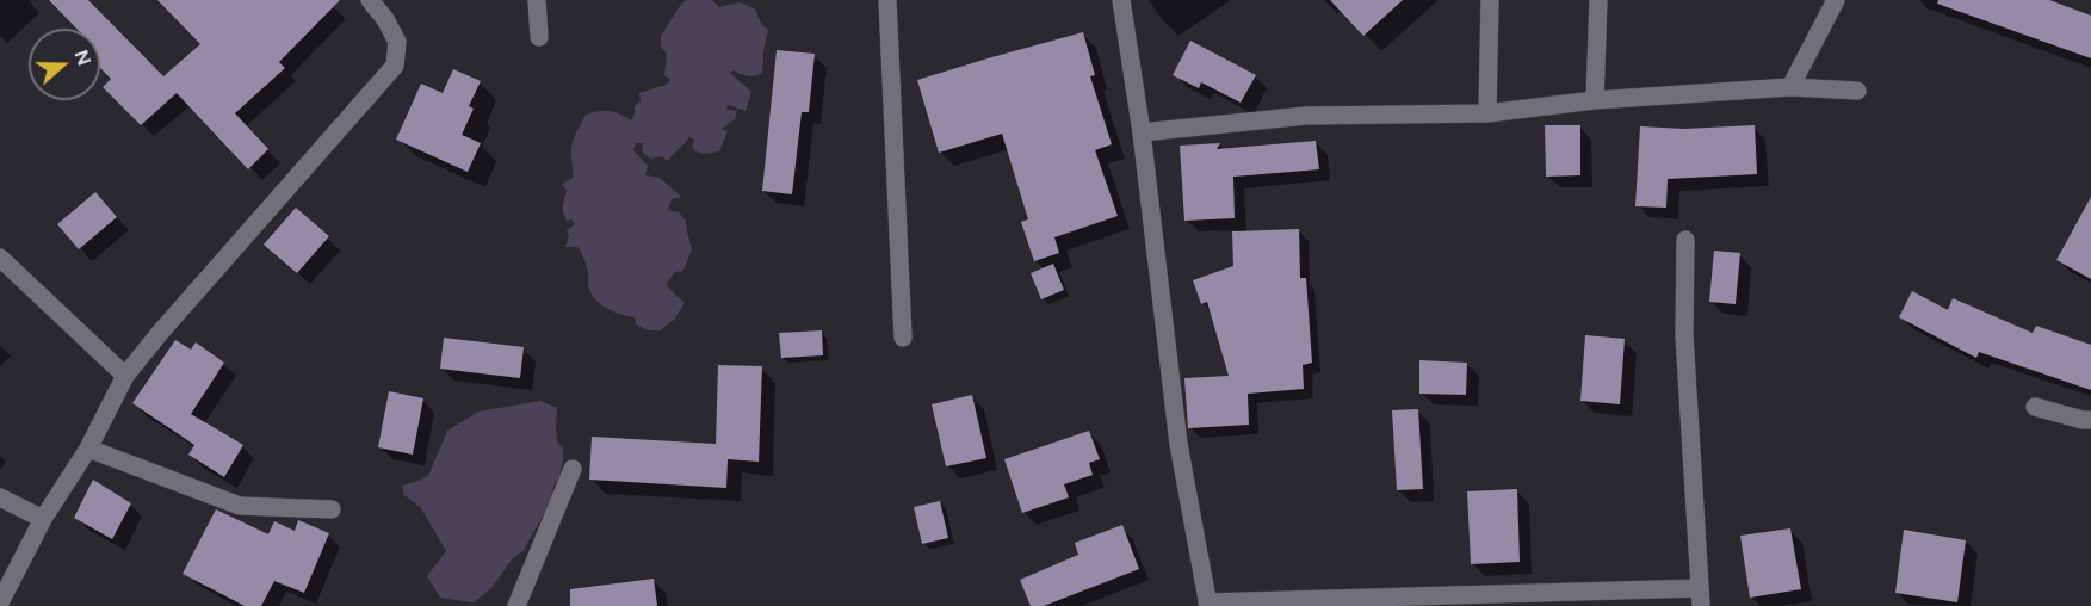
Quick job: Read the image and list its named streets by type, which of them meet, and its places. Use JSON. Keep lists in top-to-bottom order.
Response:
{
  "north": "right"
}
